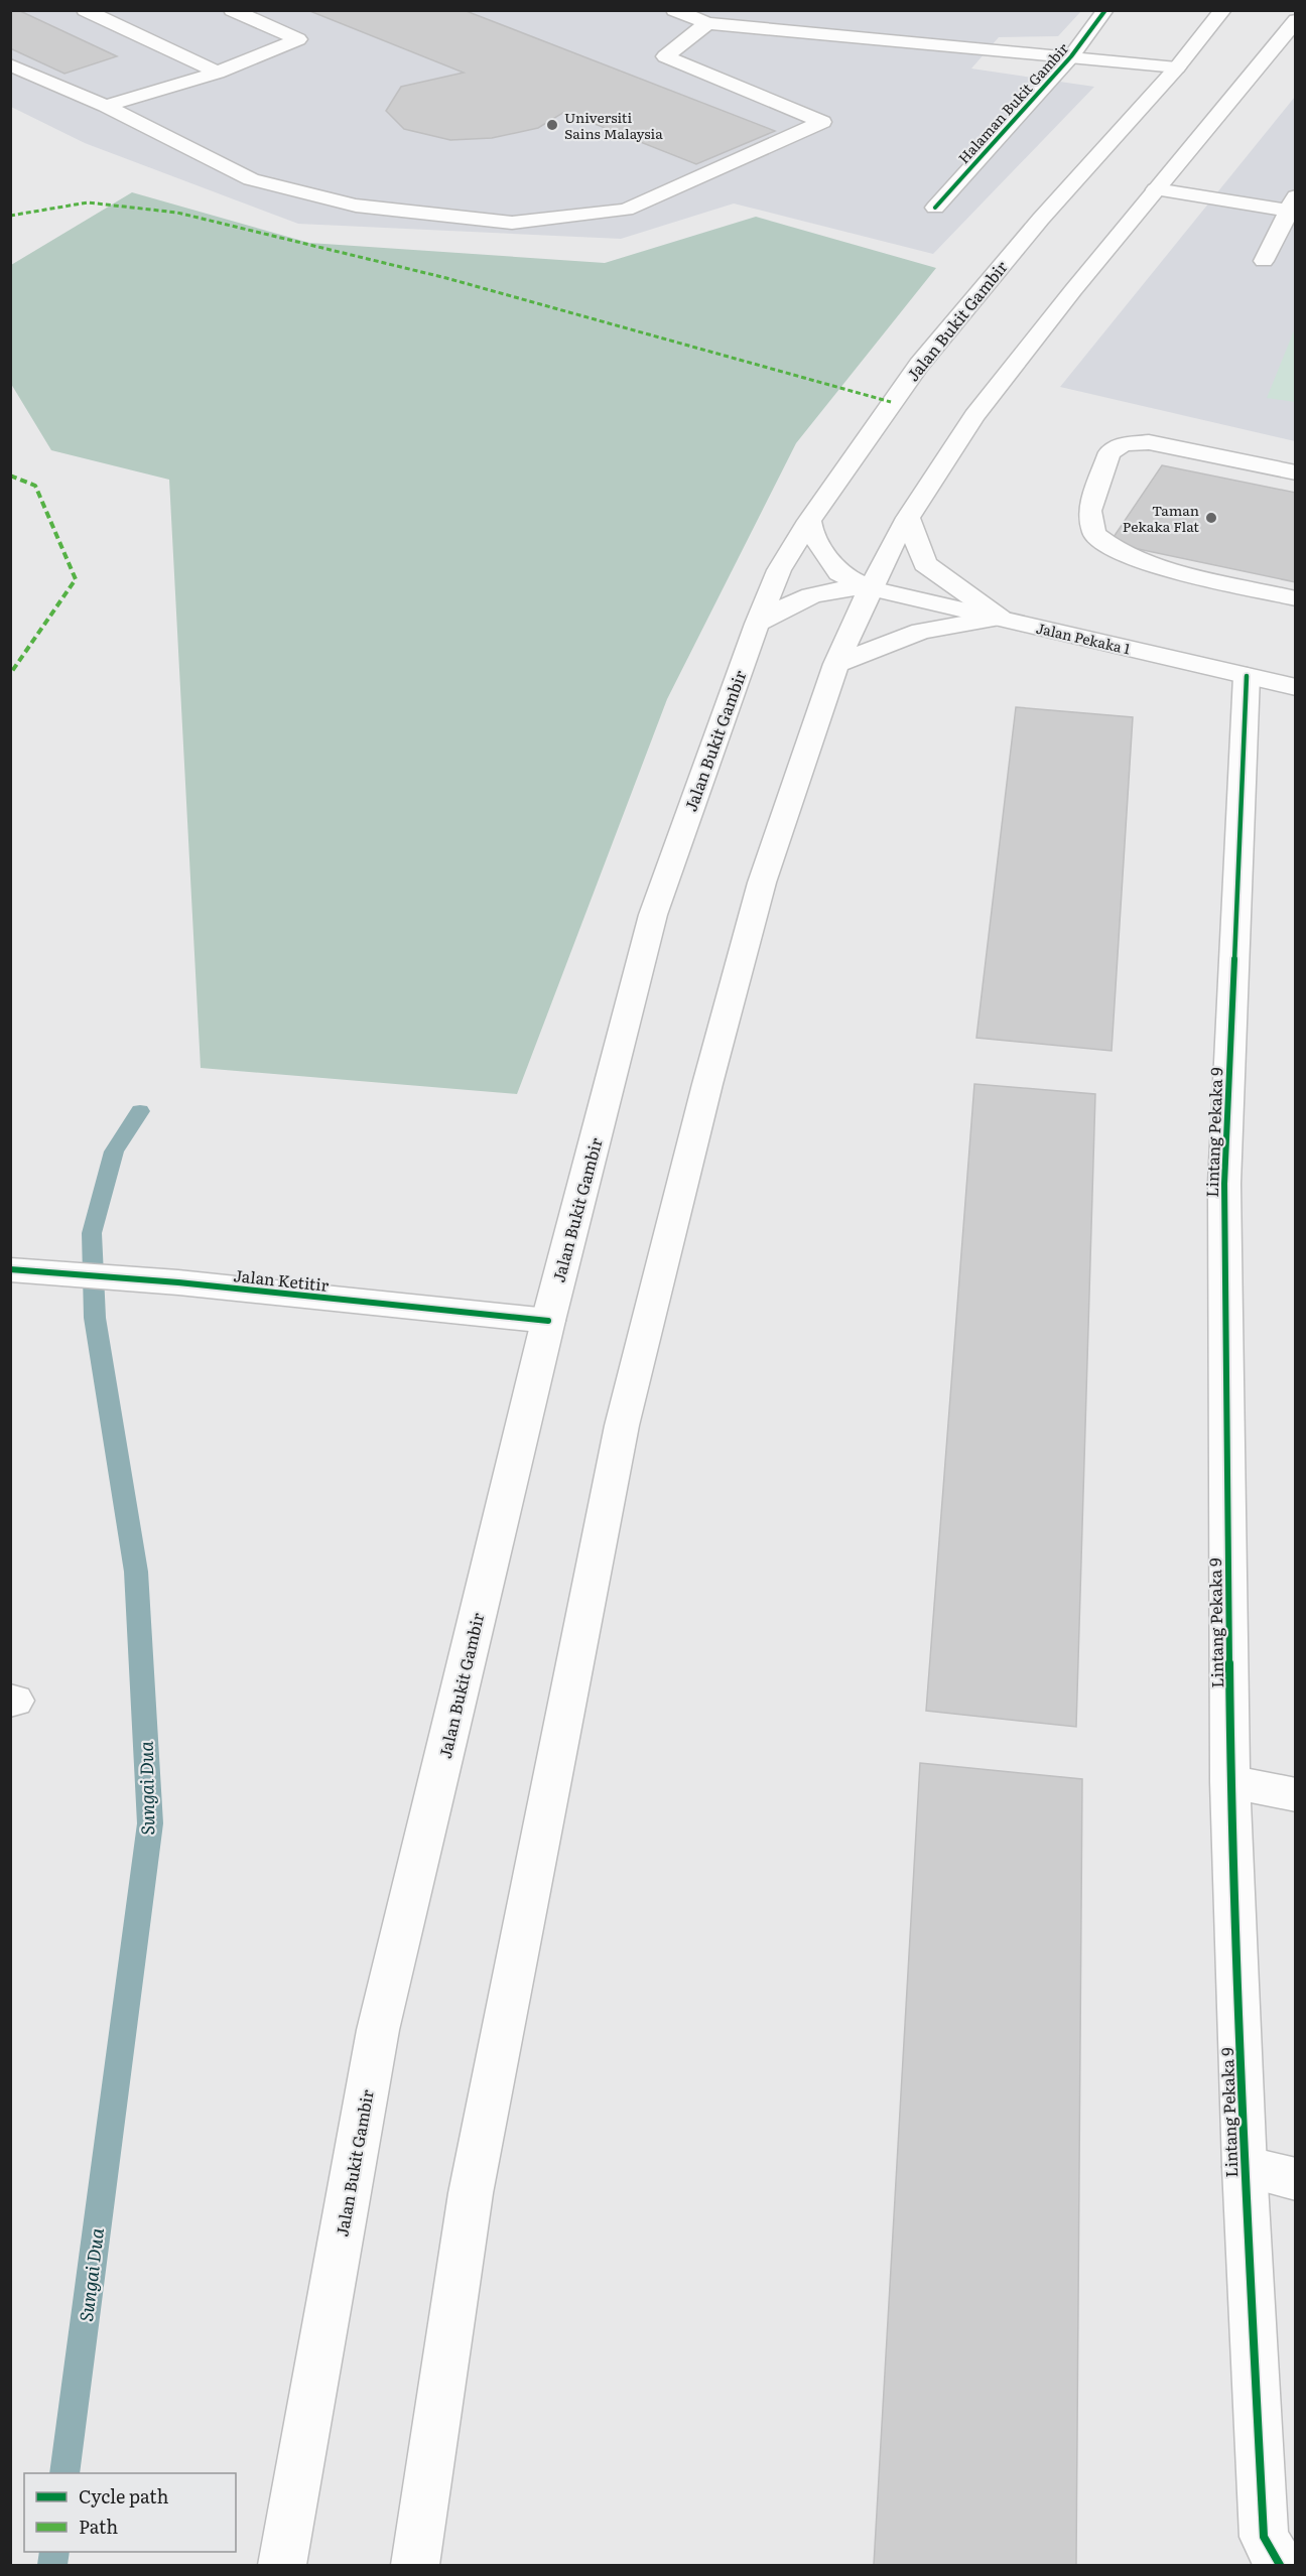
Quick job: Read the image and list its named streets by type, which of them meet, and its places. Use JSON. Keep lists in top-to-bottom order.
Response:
{
  "streets": {
    "main road": [
      "Halaman Bukit Gambir",
      "Jalan Bukit Gambir",
      "Jalan Pekaka 1",
      "Lintang Pekaka 9",
      "Jalan Ketitir"
    ]
  },
  "crossings": [
    ["Jalan Bukit Gambir", "Jalan Ketitir"],
    ["Jalan Pekaka 1", "Lintang Pekaka 9"]
  ],
  "water": ["Sungai Dua"],
  "places": ["Universiti Sains Malaysia", "Taman Pekaka Flat"],
  "legend": ["Cycle path", "Path"]
}
